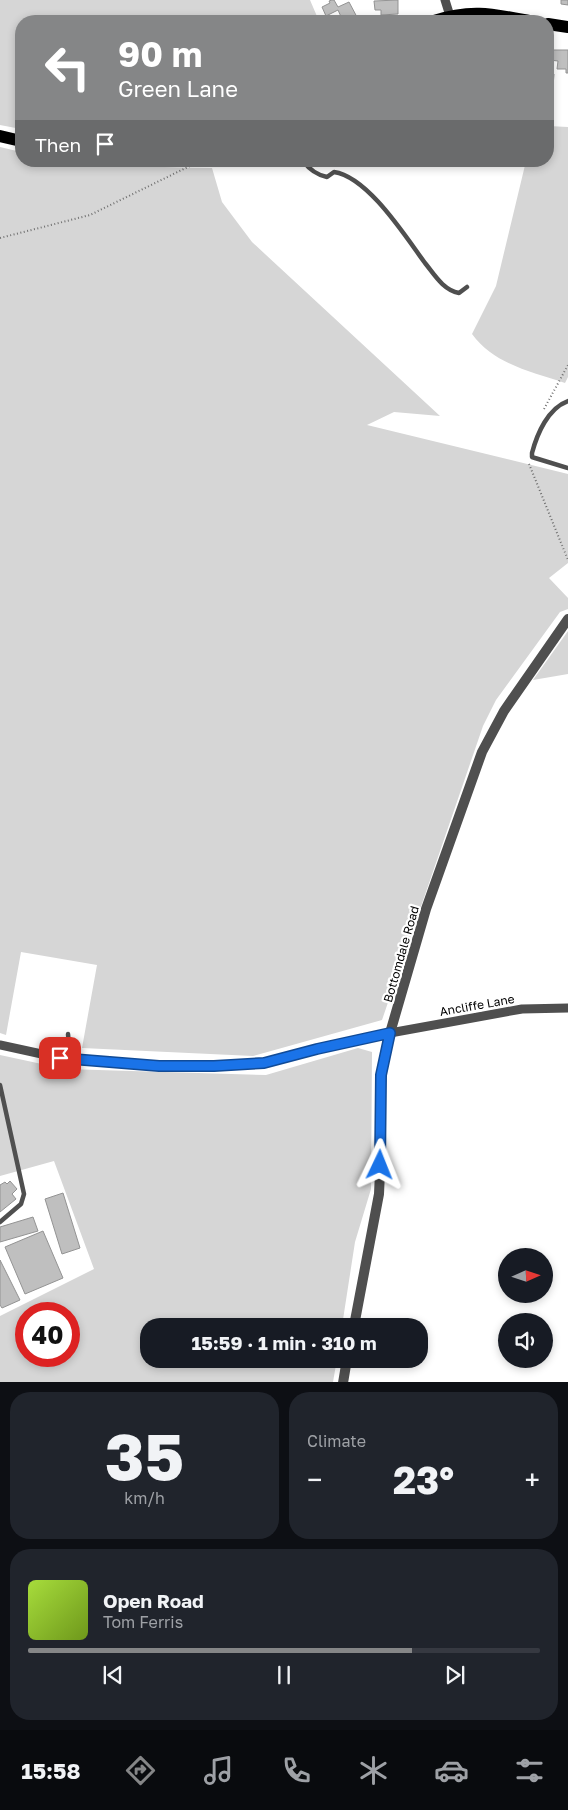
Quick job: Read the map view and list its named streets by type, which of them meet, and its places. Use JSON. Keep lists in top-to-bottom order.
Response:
{
  "streets": {
    "street": ["Bottomdale Road", "Ancliffe Lane"]
  },
  "crossings": [
    ["Bottomdale Road", "Ancliffe Lane"]
  ],
  "north": "right",
  "page": {
    "turn": ["90 m", "Green Lane"],
    "then": "Then",
    "limit": "40",
    "trip": "15:59 · 1 min · 310 m",
    "tile": [
      ["35", "km/h"],
      "Climate"
    ],
    "heat": ["−", "23°", "+"],
    "song": ["Open Road", "Tom Ferris"],
    "tabs": "15:58"
  }
}
